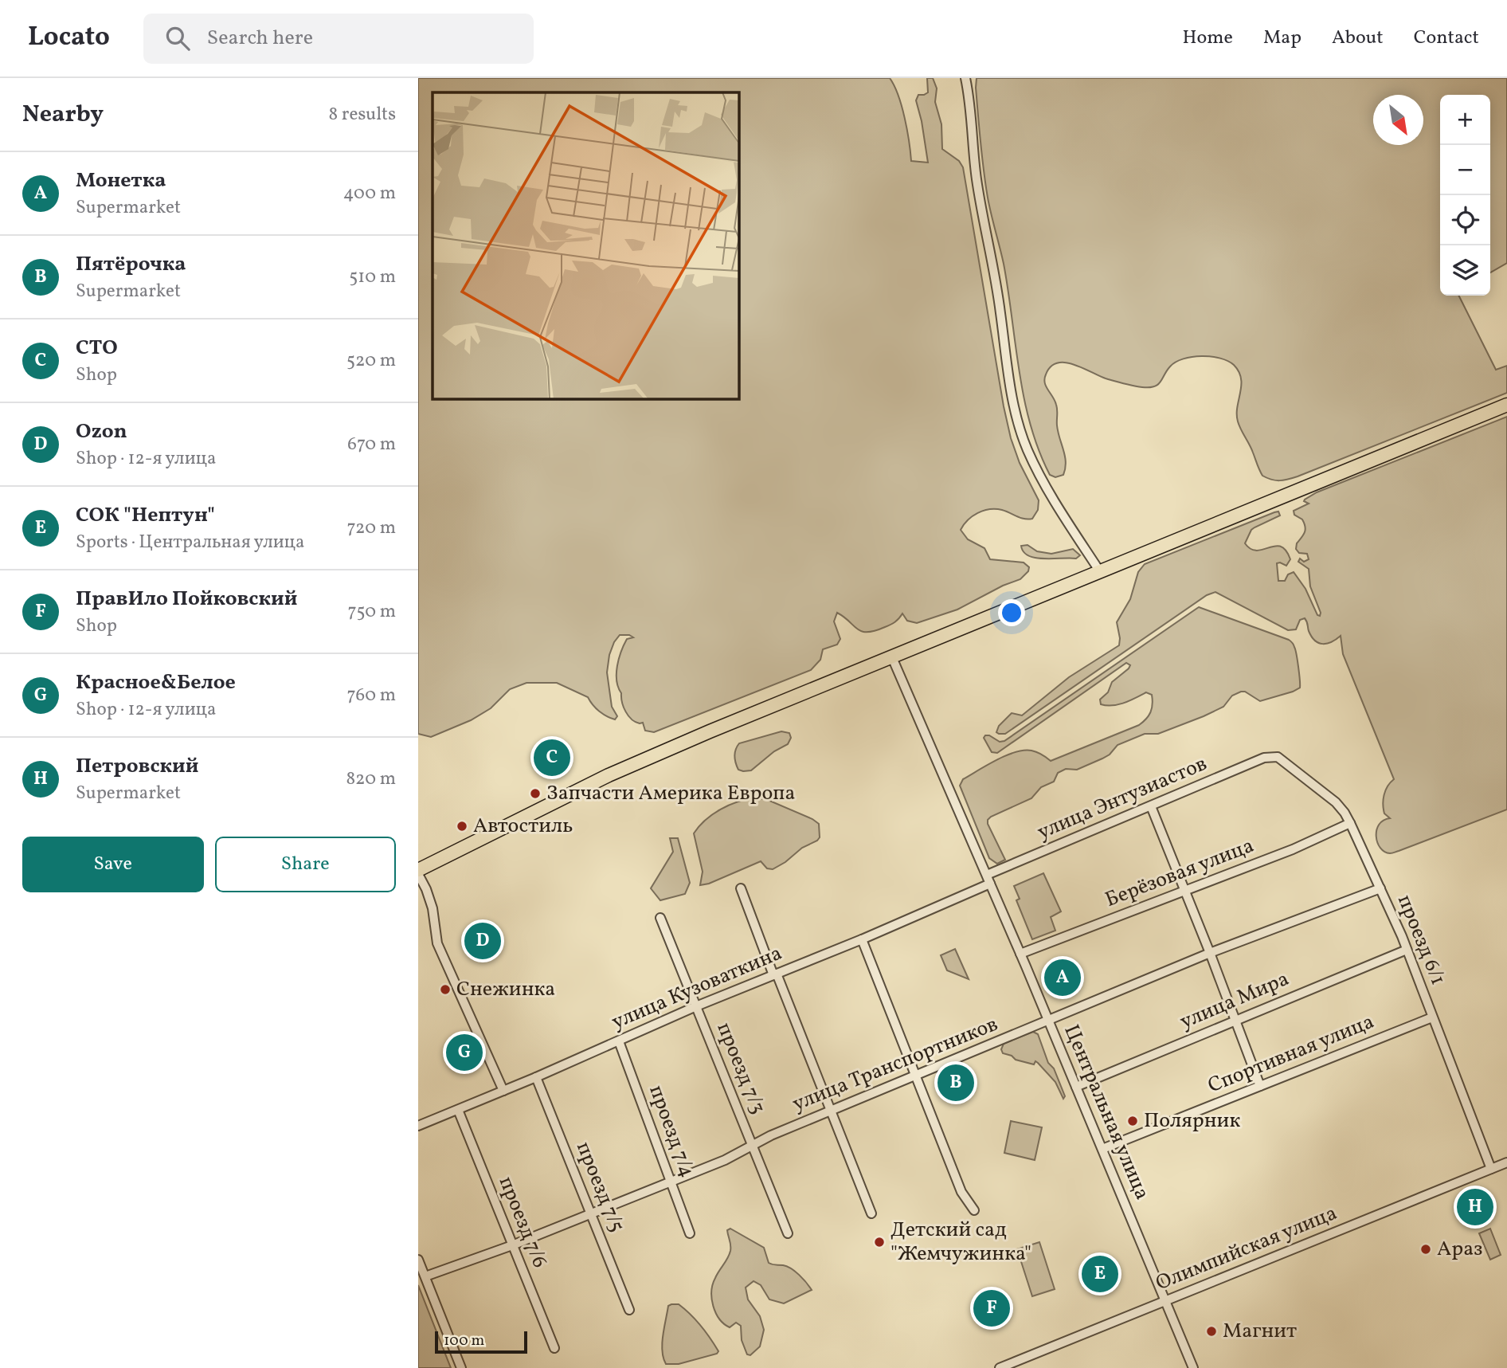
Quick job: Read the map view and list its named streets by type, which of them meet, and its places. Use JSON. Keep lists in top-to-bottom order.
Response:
{
  "streets": {
    "street": [
      "улица Энтузиастов",
      "Берёзовая улица",
      "проезд 6/1",
      "улица Кузоваткина",
      "улица Мира",
      "Спортивная улица",
      "улица Транспортников",
      "проезд 7/3",
      "Центральная улица",
      "проезд 7/4",
      "проезд 7/5",
      "проезд 7/6",
      "Олимпийская улица"
    ]
  },
  "crossings": [
    ["улица Энтузиастов", "проезд 6/1"],
    ["улица Энтузиастов", "улица Кузоваткина"],
    ["улица Энтузиастов", "Центральная улица"],
    ["Берёзовая улица", "проезд 6/1"],
    ["Берёзовая улица", "Центральная улица"],
    ["проезд 6/1", "улица Мира"],
    ["проезд 6/1", "Спортивная улица"],
    ["проезд 6/1", "улица Транспортников"],
    ["проезд 6/1", "Олимпийская улица"],
    ["улица Кузоваткина", "проезд 7/3"],
    ["улица Кузоваткина", "Центральная улица"],
    ["улица Кузоваткина", "проезд 7/4"],
    ["улица Кузоваткина", "проезд 7/5"],
    ["улица Кузоваткина", "проезд 7/6"],
    ["улица Мира", "Центральная улица"],
    ["Спортивная улица", "Центральная улица"],
    ["улица Транспортников", "проезд 7/3"],
    ["улица Транспортников", "Центральная улица"],
    ["улица Транспортников", "проезд 7/4"],
    ["улица Транспортников", "проезд 7/5"],
    ["улица Транспортников", "проезд 7/6"],
    ["Центральная улица", "Олимпийская улица"]
  ],
  "places": [
    "Запчасти Америка Европа",
    "Автостиль",
    "Снежинка",
    "Полярник",
    "Детский сад \"Жемчужинка\"",
    "Араз",
    "Магнит"
  ],
  "scale_bar": "100 m",
  "north": "bottom right",
  "page": {
    "header": "Locato",
    "search": "Search here",
    "nav": [
      "Home",
      "Map",
      "About",
      "Contact"
    ],
    "heading": ["Nearby", "8 results"],
    "map_buttons": ["+", "−"],
    "list": [
      {
        "mark": "A",
        "name": "Монетка",
        "note": "Supermarket",
        "value": "400 m"
      },
      {
        "mark": "B",
        "name": "Пятёрочка",
        "note": "Supermarket",
        "value": "510 m"
      },
      {
        "mark": "C",
        "name": "СТО",
        "note": "Shop",
        "value": "520 m"
      },
      {
        "mark": "D",
        "name": "Ozon",
        "note": "Shop · 12-я улица",
        "value": "670 m"
      },
      {
        "mark": "E",
        "name": "СОК \"Нептун\"",
        "note": "Sports · Центральная улица",
        "value": "720 m"
      },
      {
        "mark": "F",
        "name": "ПравИло Пойковский",
        "note": "Shop",
        "value": "750 m"
      },
      {
        "mark": "G",
        "name": "Красное&Белое",
        "note": "Shop · 12-я улица",
        "value": "760 m"
      },
      {
        "mark": "H",
        "name": "Петровский",
        "note": "Supermarket",
        "value": "820 m"
      }
    ],
    "pins": [
      "C",
      "D",
      "A",
      "G",
      "B",
      "H",
      "E",
      "F"
    ],
    "buttons": ["Save", "Share"],
    "scale": "100 m"
  }
}
